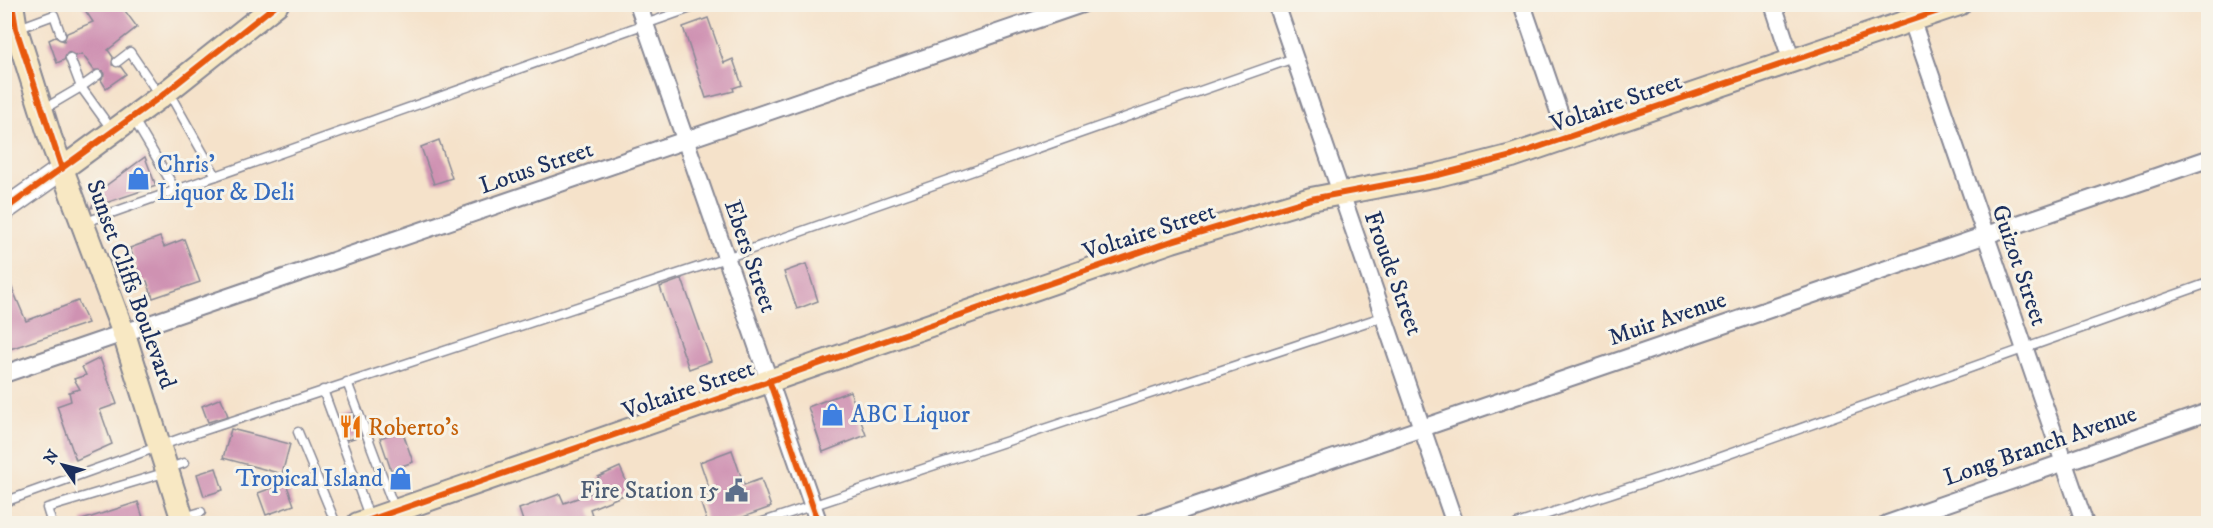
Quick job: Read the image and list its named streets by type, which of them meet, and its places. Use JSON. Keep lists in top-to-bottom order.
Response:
{
  "streets": {
    "main road": ["Voltaire Street", "Sunset Cliffs Boulevard"],
    "street": [
      "Lotus Street",
      "Ebers Street",
      "Guizot Street",
      "Froude Street",
      "Muir Avenue",
      "Long Branch Avenue"
    ]
  },
  "crossings": [
    ["Voltaire Street", "Ebers Street"],
    ["Voltaire Street", "Guizot Street"],
    ["Voltaire Street", "Froude Street"],
    ["Lotus Street", "Ebers Street"],
    ["Lotus Street", "Sunset Cliffs Boulevard"],
    ["Guizot Street", "Muir Avenue"],
    ["Guizot Street", "Long Branch Avenue"],
    ["Froude Street", "Muir Avenue"]
  ],
  "places": {
    "shop": ["Chris' Liquor & Deli", "ABC Liquor", "Tropical Island"],
    "restaurant": ["Roberto's"],
    "public building": ["Fire Station 15"]
  },
  "north": "top left"
}
